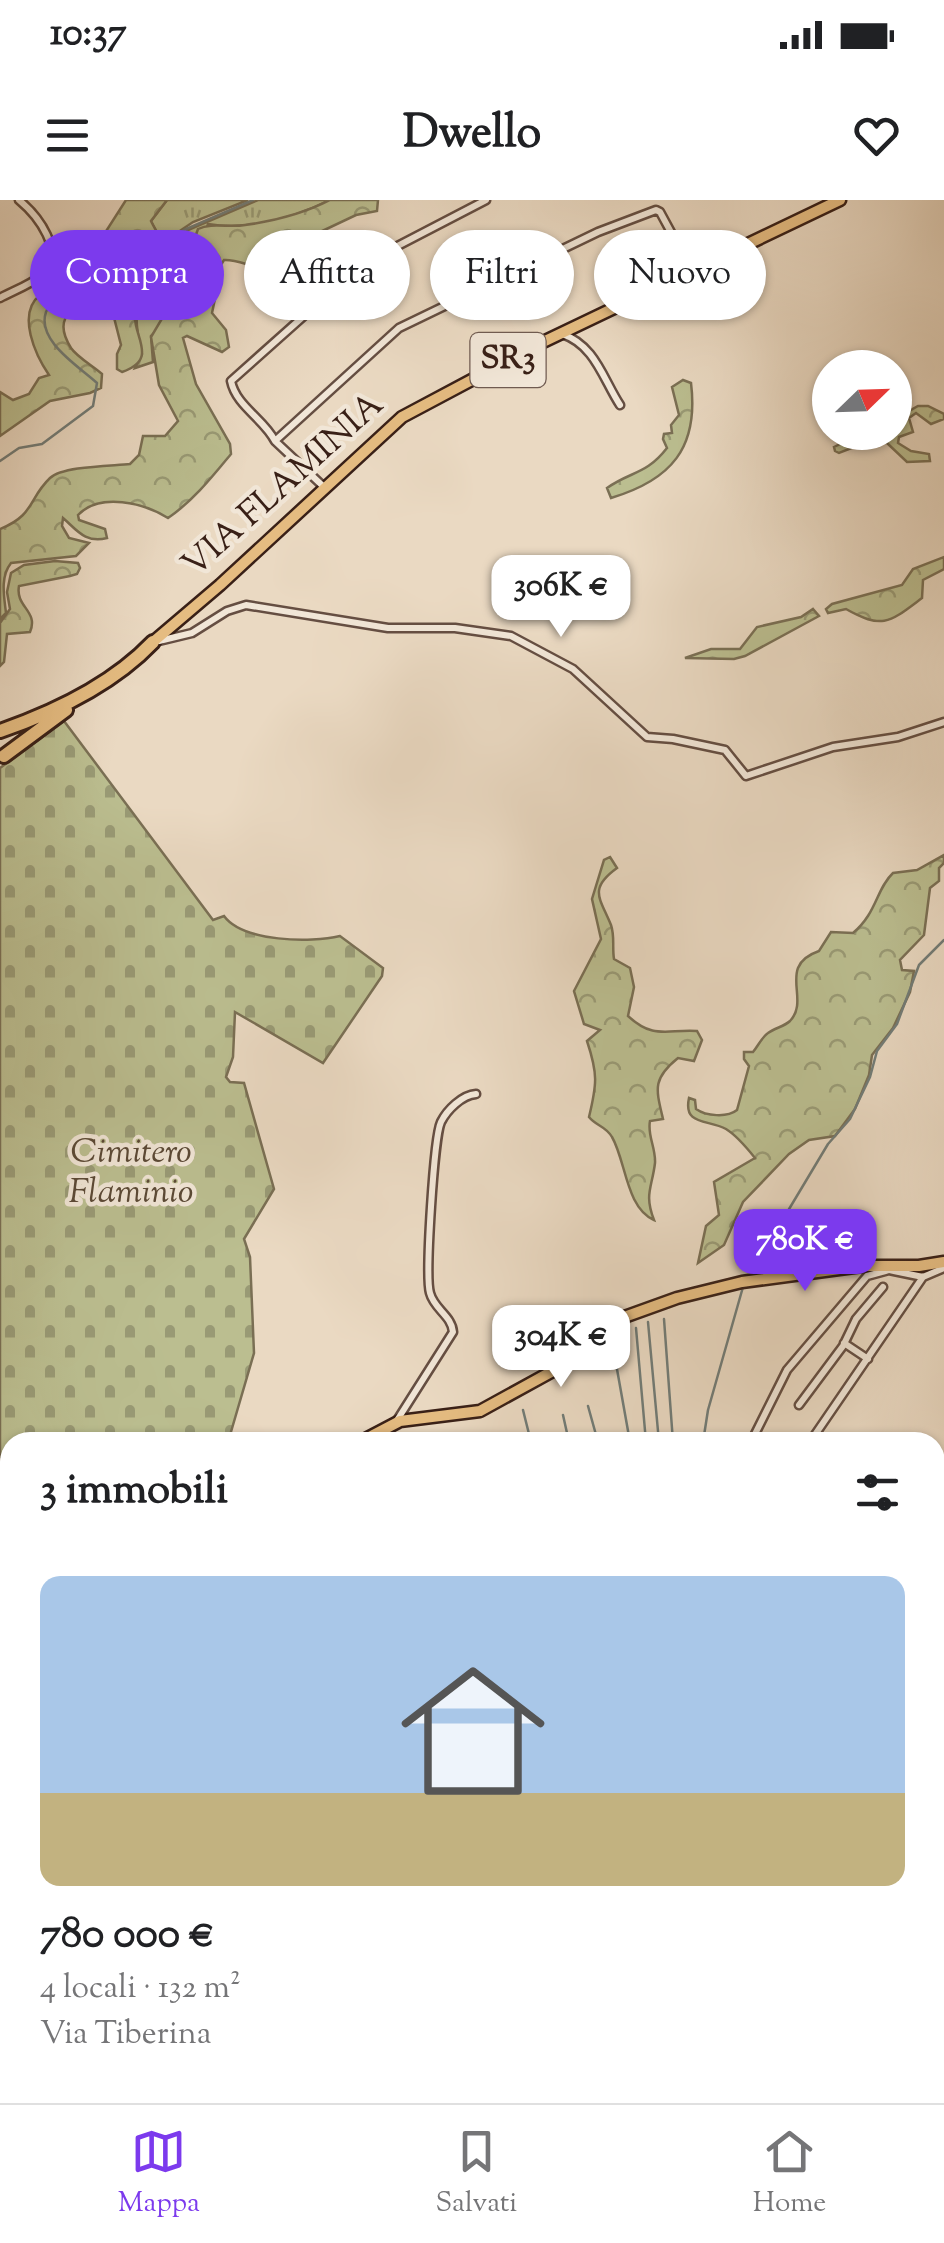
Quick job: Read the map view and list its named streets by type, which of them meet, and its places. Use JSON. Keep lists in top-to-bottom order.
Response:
{
  "streets": {
    "highway": ["SR3", "VIA FLAMINIA"]
  },
  "parks": ["Cimitero Flaminio"],
  "north": "top right",
  "page": {
    "status": "10:37",
    "header": "Dwello",
    "chip": [
      "Compra",
      "Affitta",
      "Filtri",
      "Nuovo"
    ],
    "price": ["306K €", "780K €", "304K €"],
    "heading": "3 immobili",
    "list": [
      {
        "name": "780 000 €",
        "note": "4 locali · 132 m² · Via Tiberina"
      }
    ],
    "tabs": ["Mappa", "Salvati", "Home"]
  }
}
